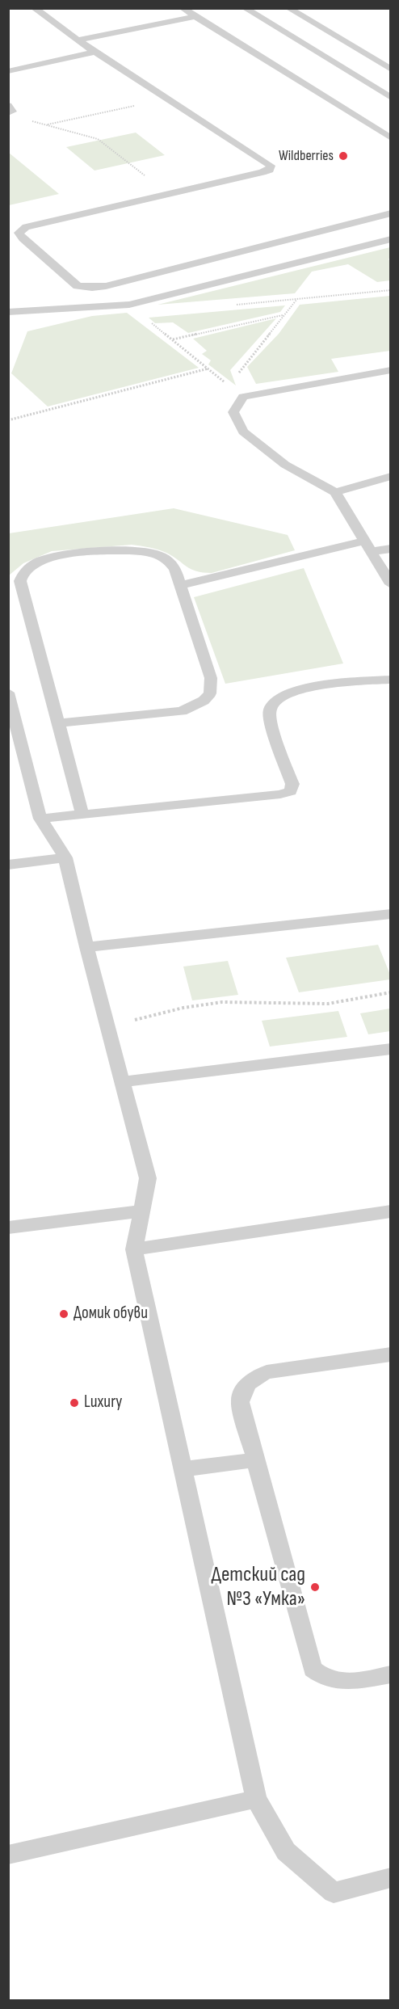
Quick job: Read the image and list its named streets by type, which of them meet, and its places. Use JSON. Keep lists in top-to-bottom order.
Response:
{
  "places": [
    "Wildberries",
    "Домик обуви",
    "Luxury",
    "Детский сад №3 «Умка»"
  ]
}
